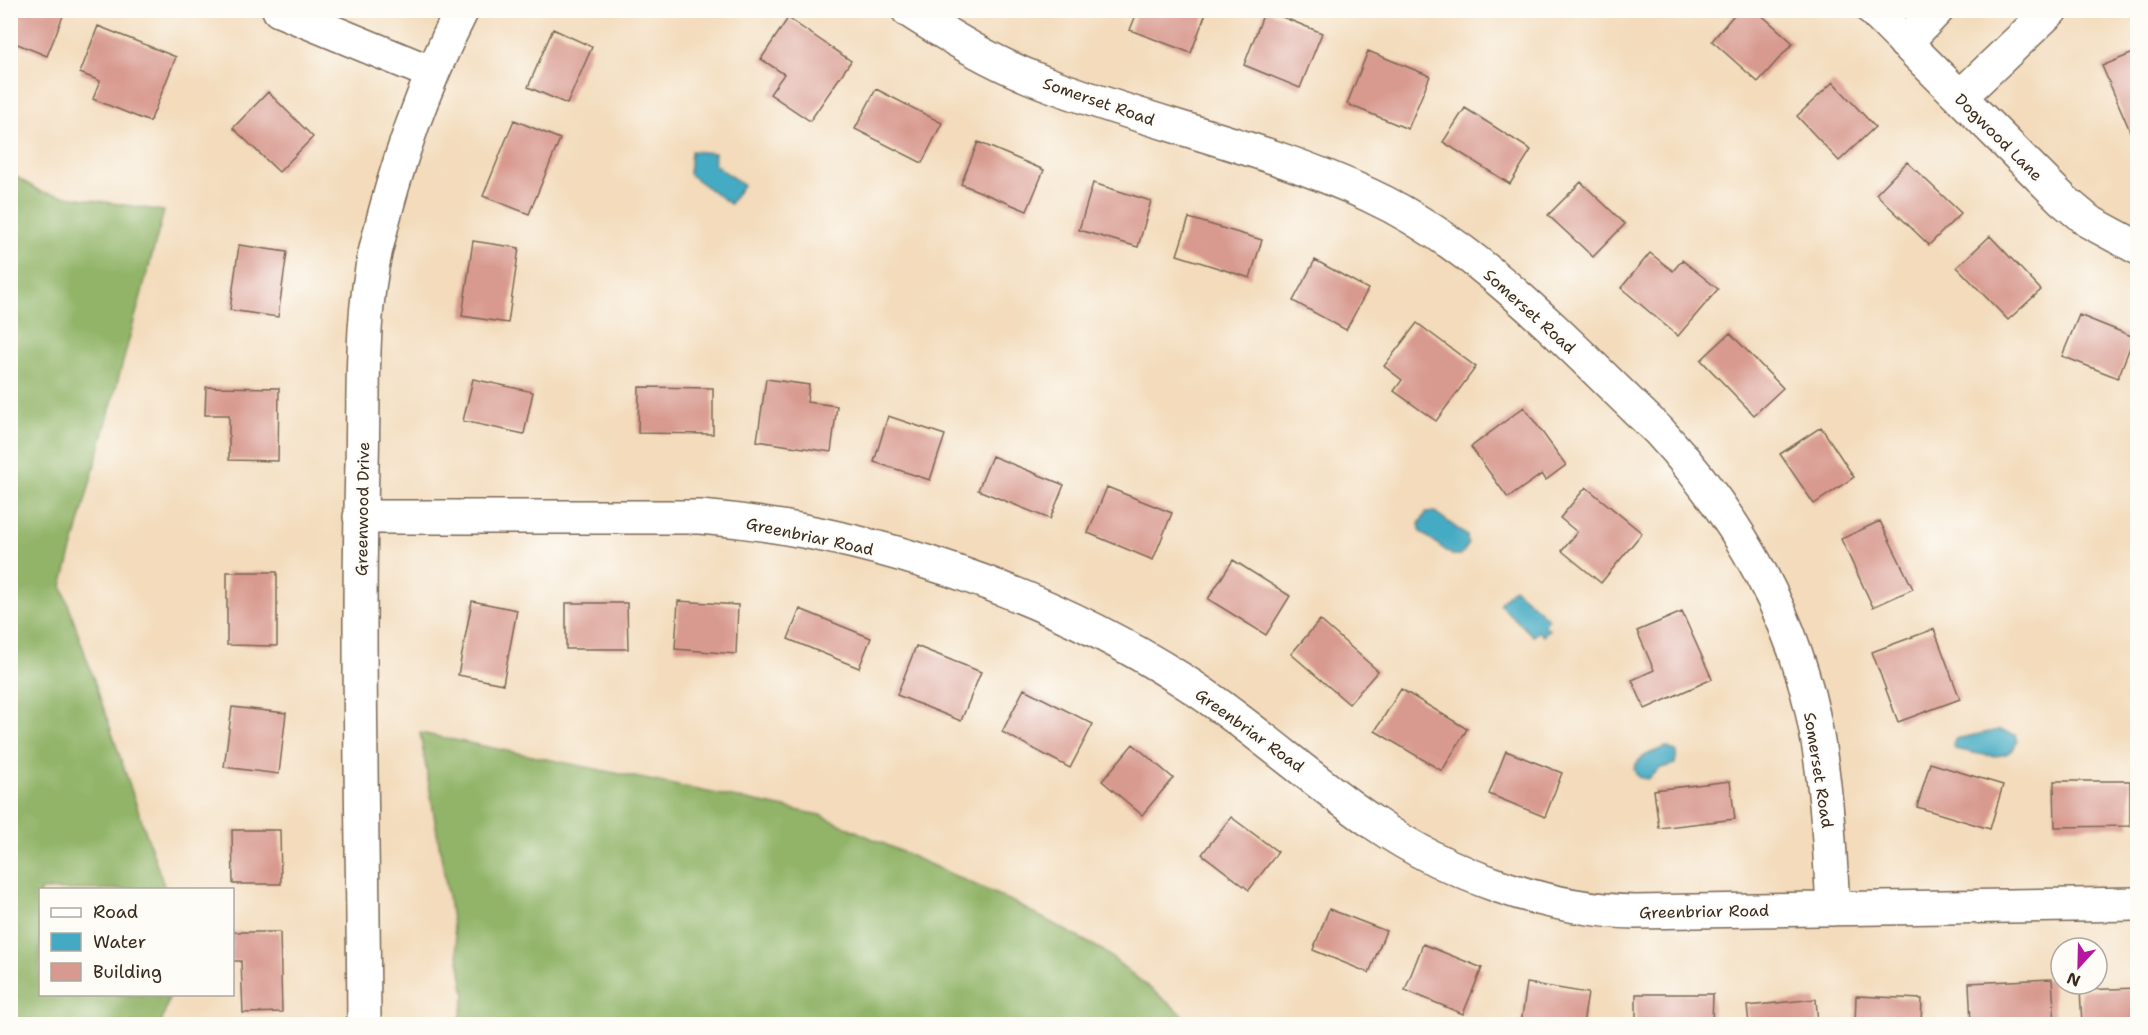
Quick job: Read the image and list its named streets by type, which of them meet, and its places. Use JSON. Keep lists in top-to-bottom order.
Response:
{
  "streets": {
    "street": [
      "Somerset Road",
      "Dogwood Lane",
      "Greenwood Drive",
      "Greenbriar Road"
    ]
  },
  "crossings": [
    ["Somerset Road", "Greenbriar Road"],
    ["Greenwood Drive", "Greenbriar Road"]
  ],
  "legend": ["Road", "Water", "Building"],
  "north": "bottom"
}
